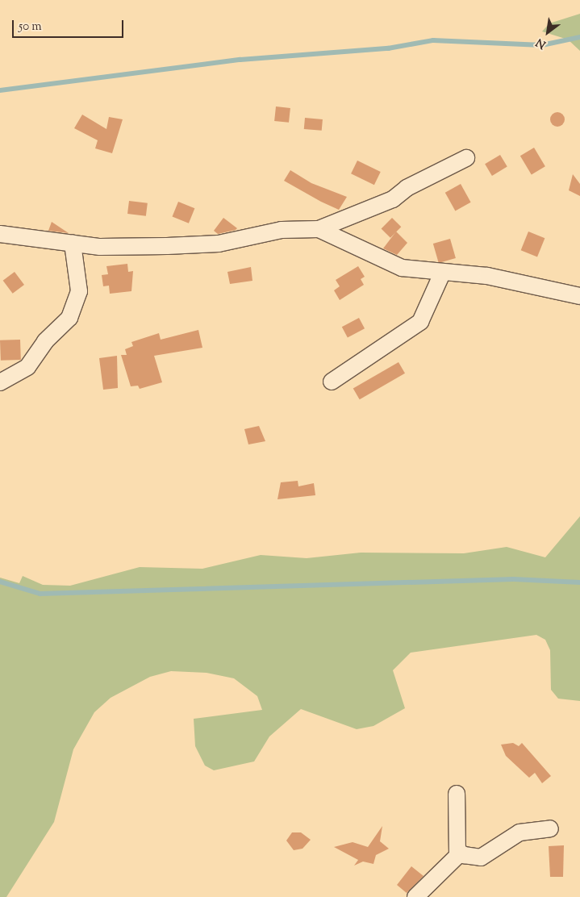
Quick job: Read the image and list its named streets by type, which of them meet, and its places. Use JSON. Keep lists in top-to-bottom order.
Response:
{
  "scale_bar": "50 m",
  "north": "bottom left"
}
